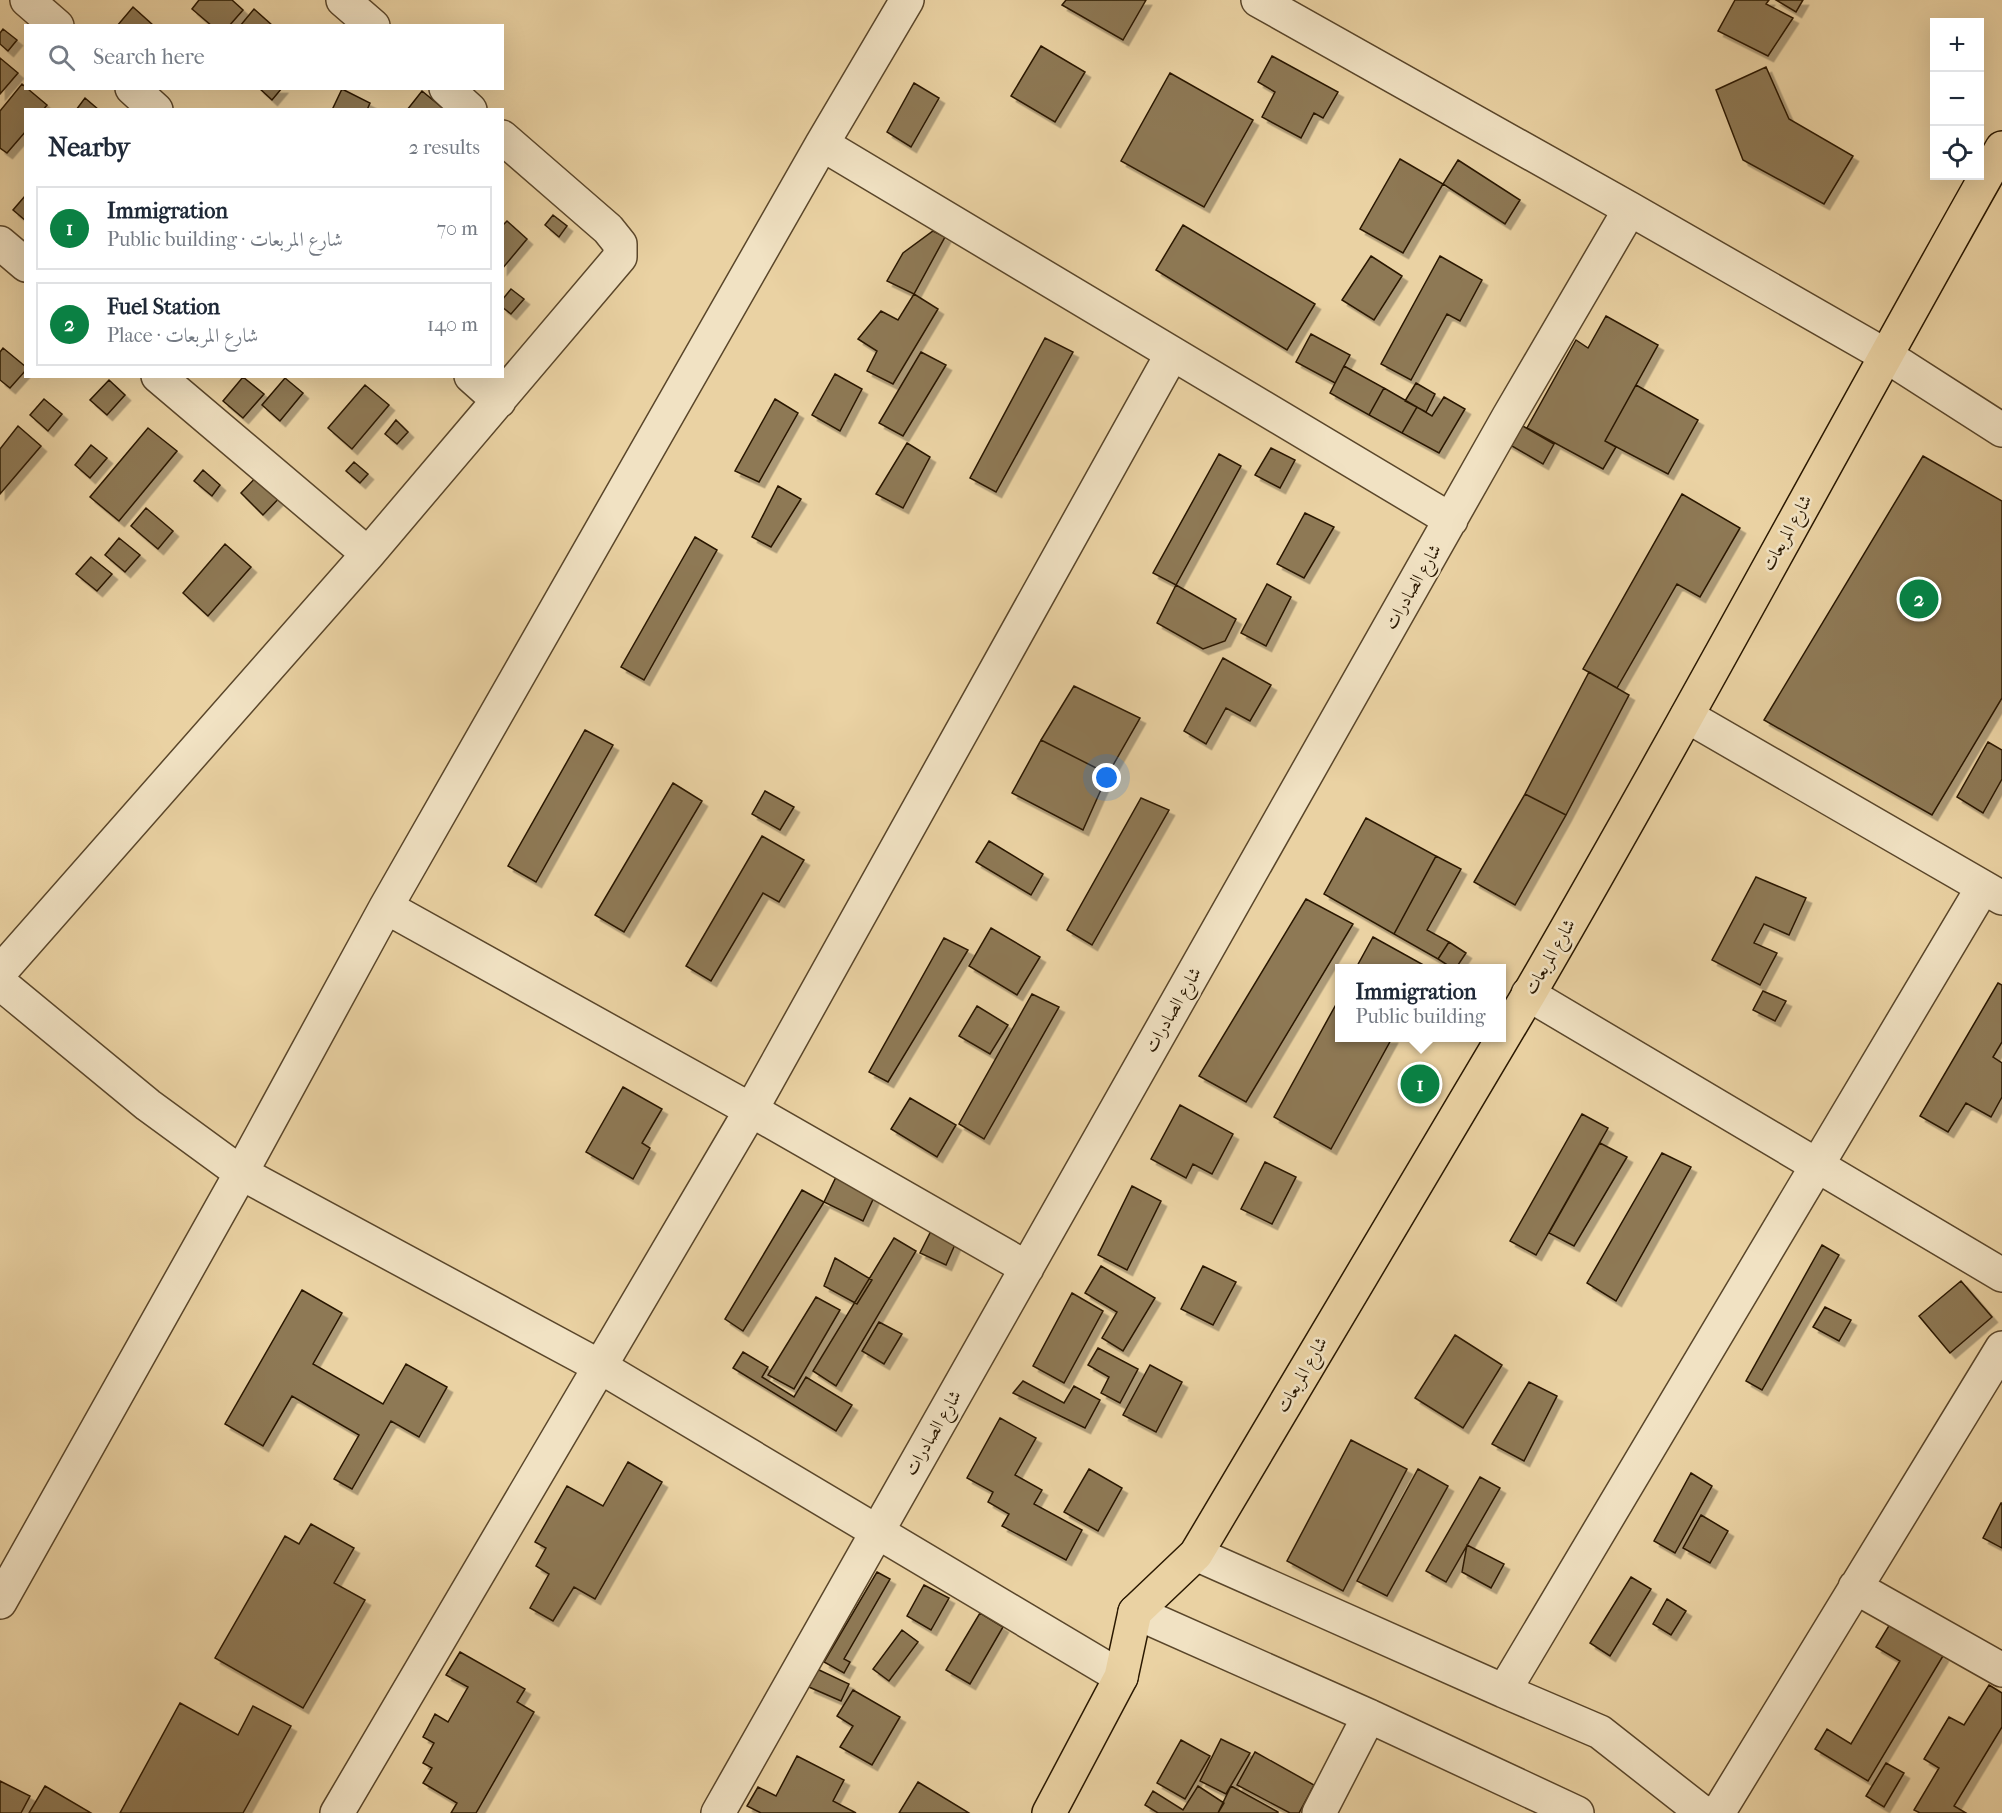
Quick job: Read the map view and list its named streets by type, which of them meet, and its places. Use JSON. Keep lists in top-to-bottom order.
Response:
{
  "streets": {
    "main road": ["شارع المربعات"],
    "street": ["شارع الصادرات"]
  },
  "page": {
    "map_buttons": ["+", "−"],
    "search": "Search here",
    "heading": ["Nearby", "2 results"],
    "list": [
      {
        "mark": "1",
        "name": "Immigration",
        "note": "Public building · شارع المربعات",
        "value": "70 m"
      },
      {
        "mark": "2",
        "name": "Fuel Station",
        "note": "Place · شارع المربعات",
        "value": "140 m"
      }
    ],
    "pins": ["2", "1"],
    "popup": ["Immigration", "Public building"]
  }
}
